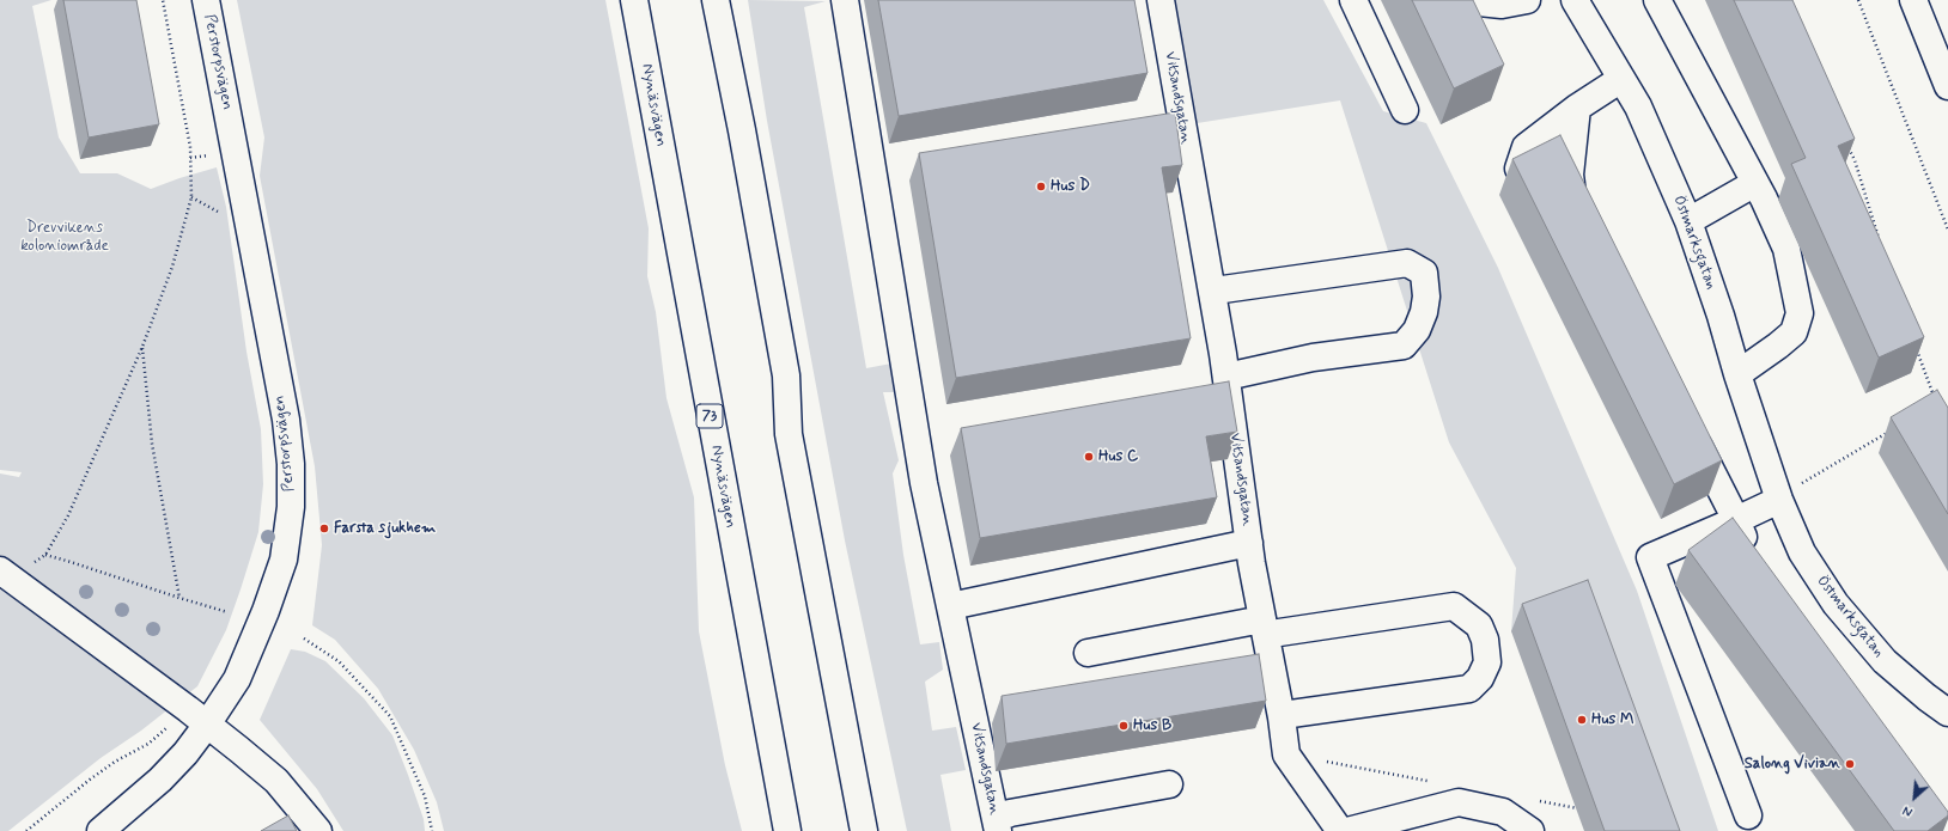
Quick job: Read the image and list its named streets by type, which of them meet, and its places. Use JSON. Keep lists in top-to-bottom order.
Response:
{
  "streets": {
    "main road": [
      "Perstorpsvägen",
      "Vitsandsgatan",
      "Nynäsvägen",
      "Östmarksgatan",
      "73"
    ]
  },
  "parks": ["Drevvikens koloniområde"],
  "places": [
    "Hus D",
    "Hus C",
    "Farsta sjukhem",
    "Hus M",
    "Hus B",
    "Salong Vivian"
  ],
  "north": "bottom left"
}
